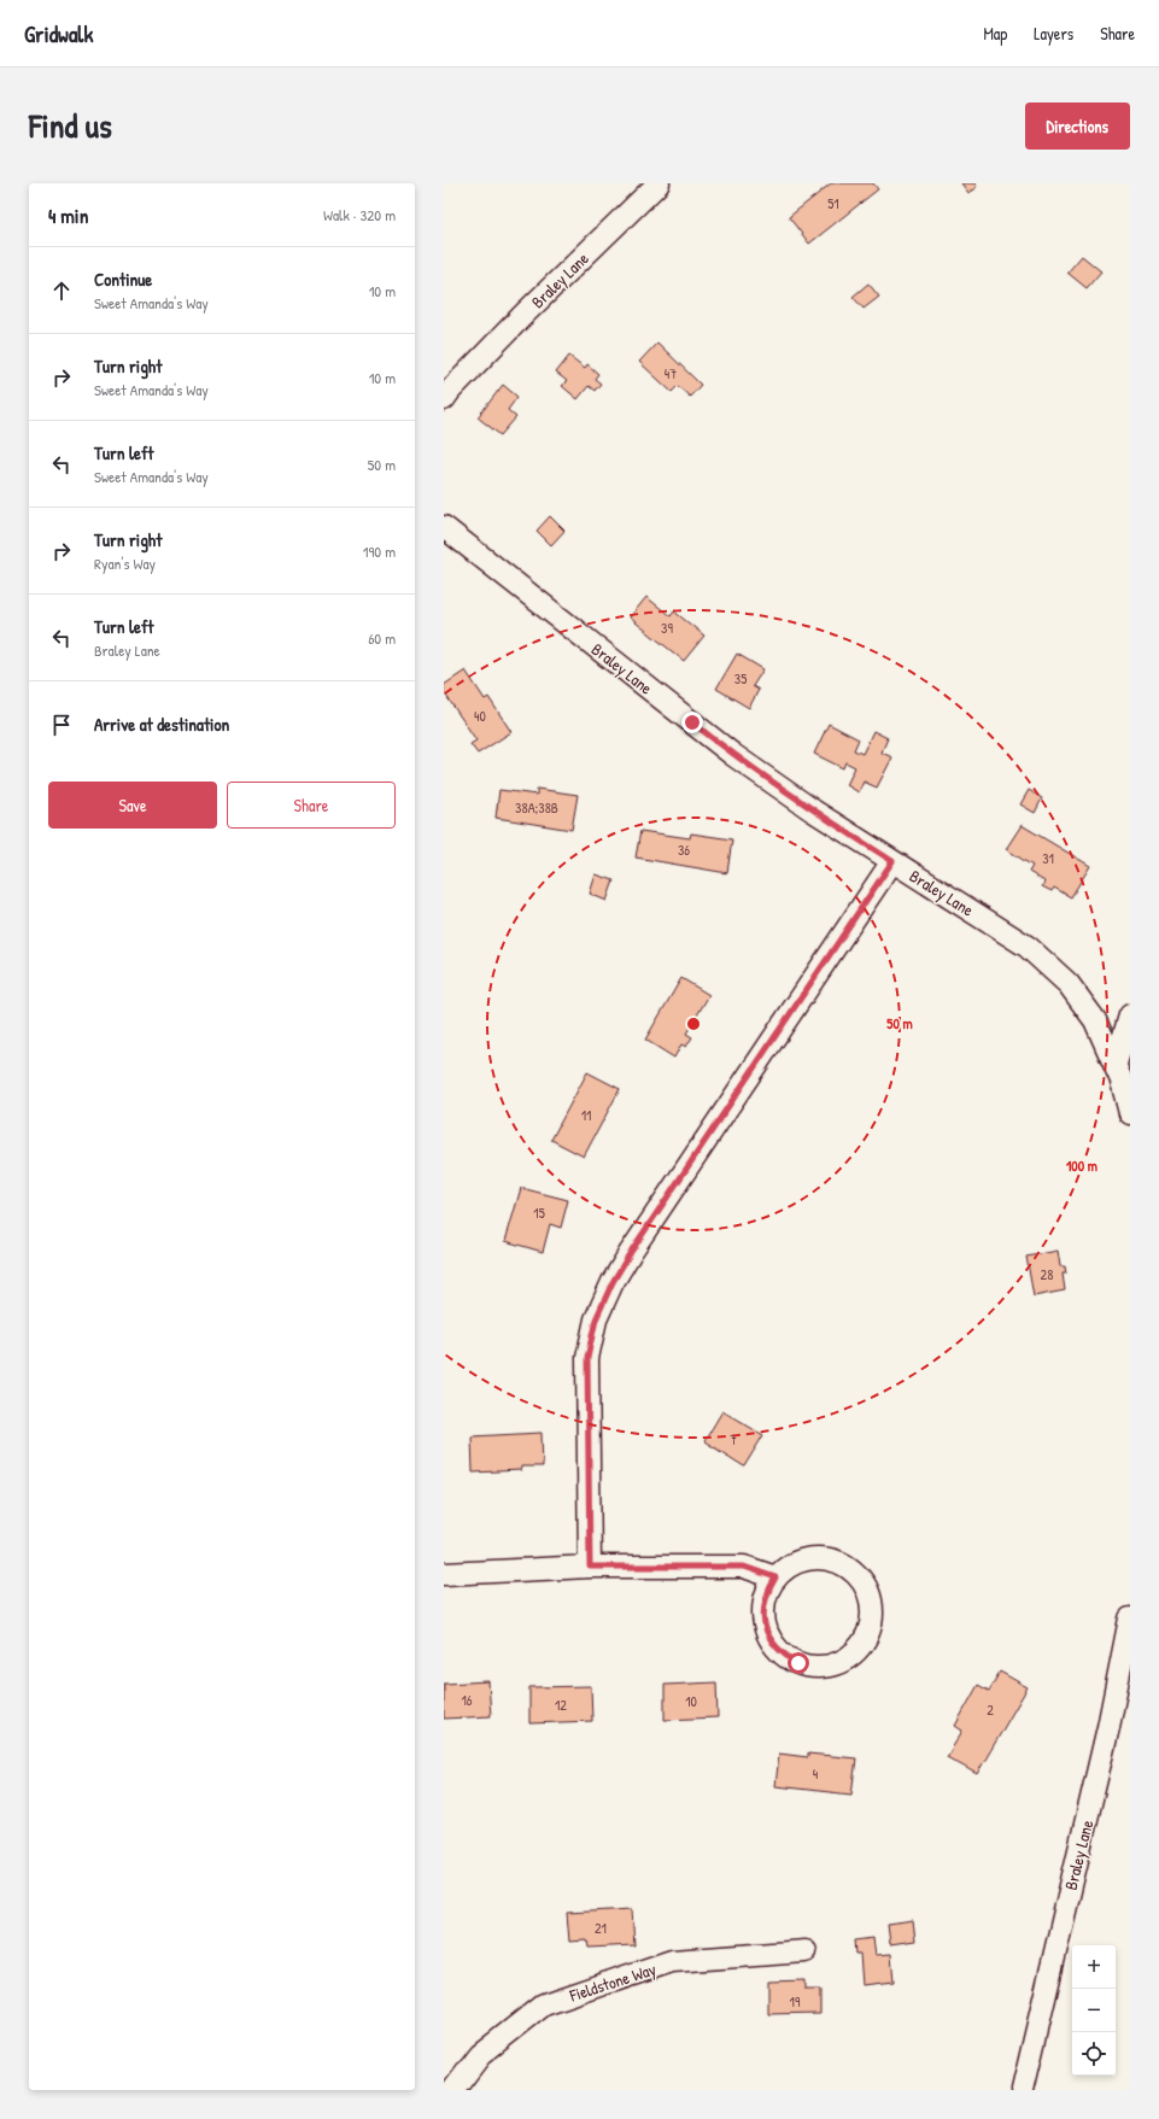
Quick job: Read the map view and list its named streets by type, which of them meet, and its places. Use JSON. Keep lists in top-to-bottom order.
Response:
{
  "streets": {
    "street": ["Braley Lane", "Fieldstone Way"]
  },
  "house_numbers": [
    "51",
    "47",
    "39",
    "35",
    "40",
    "38A;38B",
    "36",
    "31",
    "11",
    "15",
    "28",
    "7",
    "16",
    "10",
    "12",
    "2",
    "4",
    "21",
    "19"
  ],
  "page": {
    "header": "Gridwalk",
    "nav": ["Map", "Layers", "Share"],
    "title": "Find us",
    "buttons": [
      "Directions",
      ["Save", "Share"]
    ],
    "heading": ["4 min", "Walk · 320 m"],
    "list": [
      ["Continue", "Sweet Amanda's Way", "10 m"],
      ["Turn right", "Sweet Amanda's Way", "10 m"],
      ["Turn left", "Sweet Amanda's Way", "50 m"],
      ["Turn right", "Ryan's Way", "190 m"],
      ["Turn left", "Braley Lane", "60 m"],
      "Arrive at destination"
    ],
    "map_buttons": ["+", "−"]
  },
  "rings": ["50 m", "100 m"]
}
